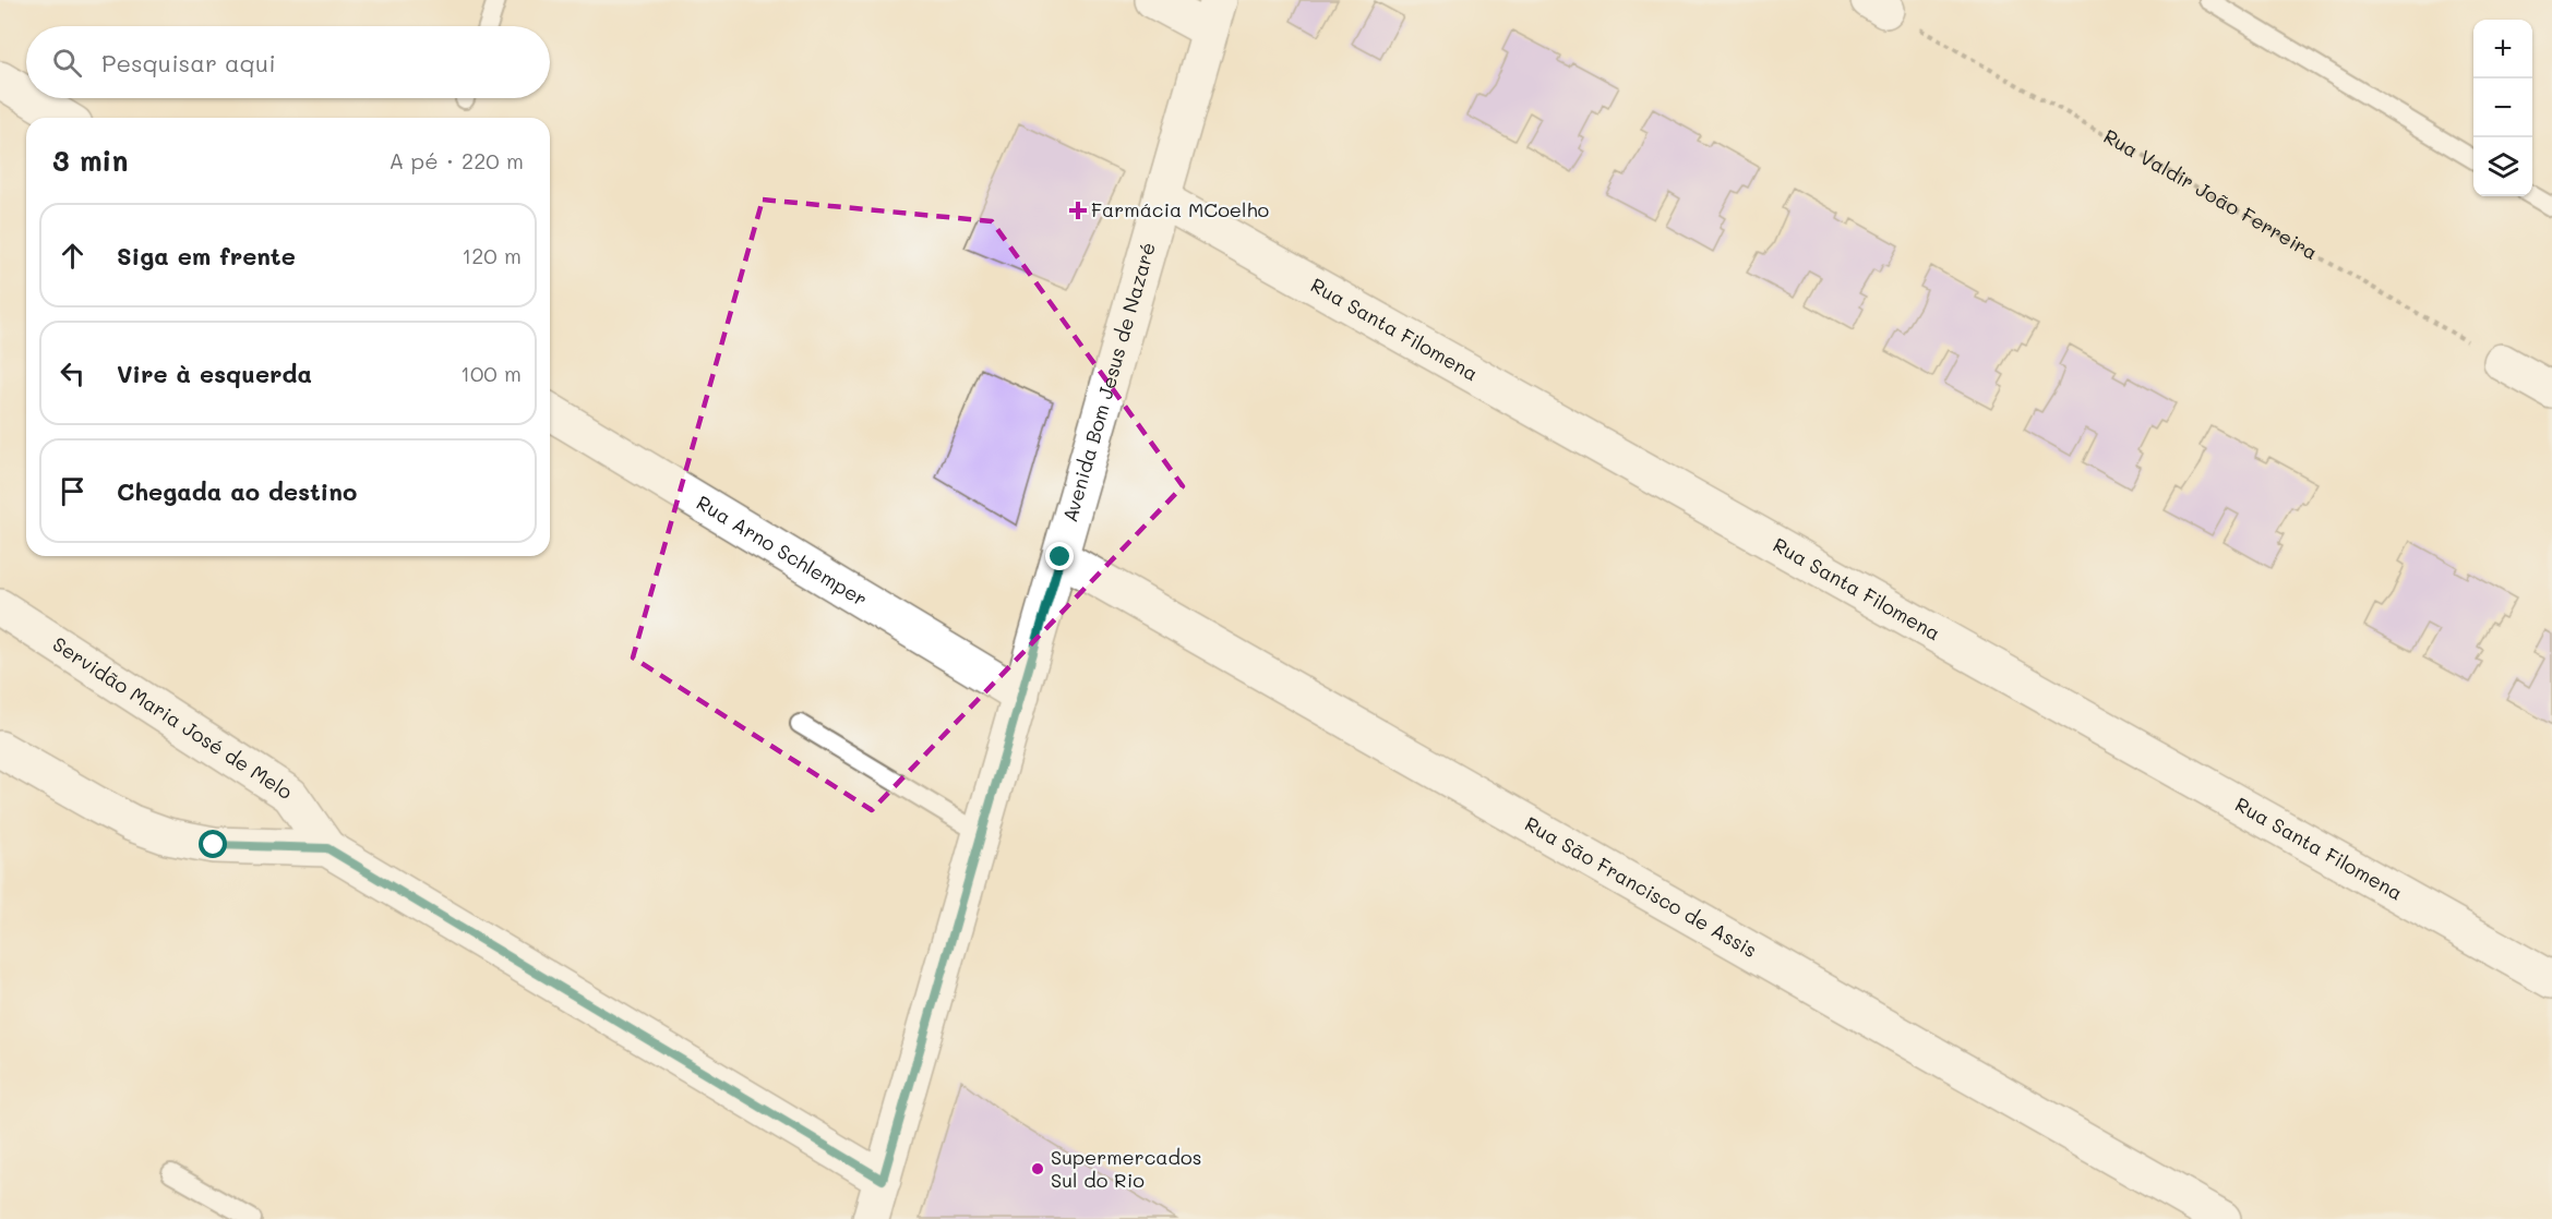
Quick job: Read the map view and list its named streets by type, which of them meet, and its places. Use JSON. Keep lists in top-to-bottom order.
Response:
{
  "streets": {
    "street": [
      "Rua Santa Filomena",
      "Avenida Bom Jesus de Nazaré",
      "Rua Arno Schlemper",
      "Servidão Maria José de Melo",
      "Rua São Francisco de Assis"
    ],
    "path": ["Rua Valdir João Ferreira"]
  },
  "crossings": [
    ["Rua Santa Filomena", "Avenida Bom Jesus de Nazaré"],
    ["Avenida Bom Jesus de Nazaré", "Rua Arno Schlemper"],
    ["Avenida Bom Jesus de Nazaré", "Rua São Francisco de Assis"]
  ],
  "places": {
    "health": ["Farmácia MCoelho"],
    "other": ["Supermercados Sul do Rio"]
  },
  "page": {
    "map_buttons": ["+", "−"],
    "search": "Pesquisar aqui",
    "heading": ["3 min", "A pé · 220 m"],
    "list": [
      ["Siga em frente", "120 m"],
      ["Vire à esquerda", "100 m"],
      "Chegada ao destino"
    ]
  }
}
